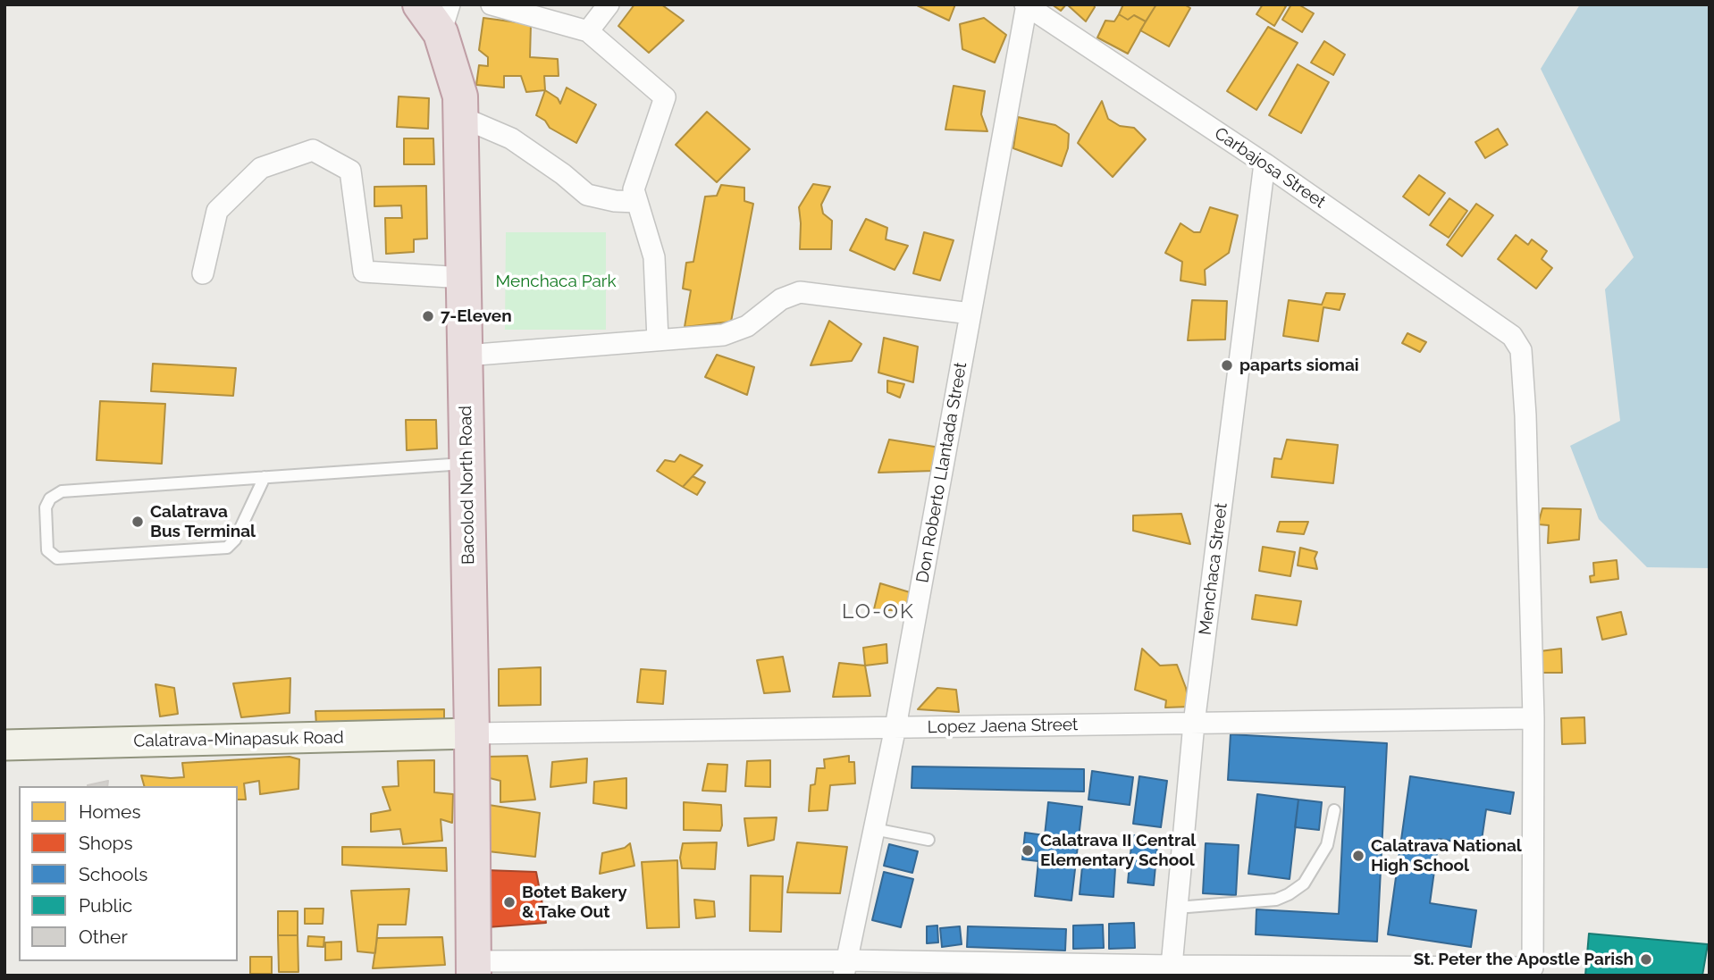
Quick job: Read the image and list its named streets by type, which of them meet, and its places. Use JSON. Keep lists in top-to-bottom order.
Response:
{
  "streets": {
    "highway": ["Bacolod North Road"],
    "main road": ["Calatrava-Minapasuk Road"],
    "street": [
      "Carbajosa Street",
      "Don Roberto Llantada Street",
      "Menchaca Street",
      "Lopez Jaena Street"
    ]
  },
  "crossings": [
    ["Carbajosa Street", "Don Roberto Llantada Street"],
    ["Carbajosa Street", "Menchaca Street"],
    ["Carbajosa Street", "Lopez Jaena Street"],
    ["Don Roberto Llantada Street", "Lopez Jaena Street"],
    ["Bacolod North Road", "Lopez Jaena Street"],
    ["Bacolod North Road", "Calatrava-Minapasuk Road"],
    ["Menchaca Street", "Lopez Jaena Street"],
    ["Lopez Jaena Street", "Calatrava-Minapasuk Road"]
  ],
  "districts": ["LO-OK"],
  "parks": ["Menchaca Park"],
  "places": [
    "7-Eleven",
    "paparts siomai",
    "Calatrava Bus Terminal",
    "Calatrava II Central Elementary School",
    "Calatrava National High School",
    "Botet Bakery & Take Out",
    "St. Peter the Apostle Parish"
  ],
  "legend": [
    "Homes",
    "Shops",
    "Schools",
    "Public",
    "Other"
  ]
}
